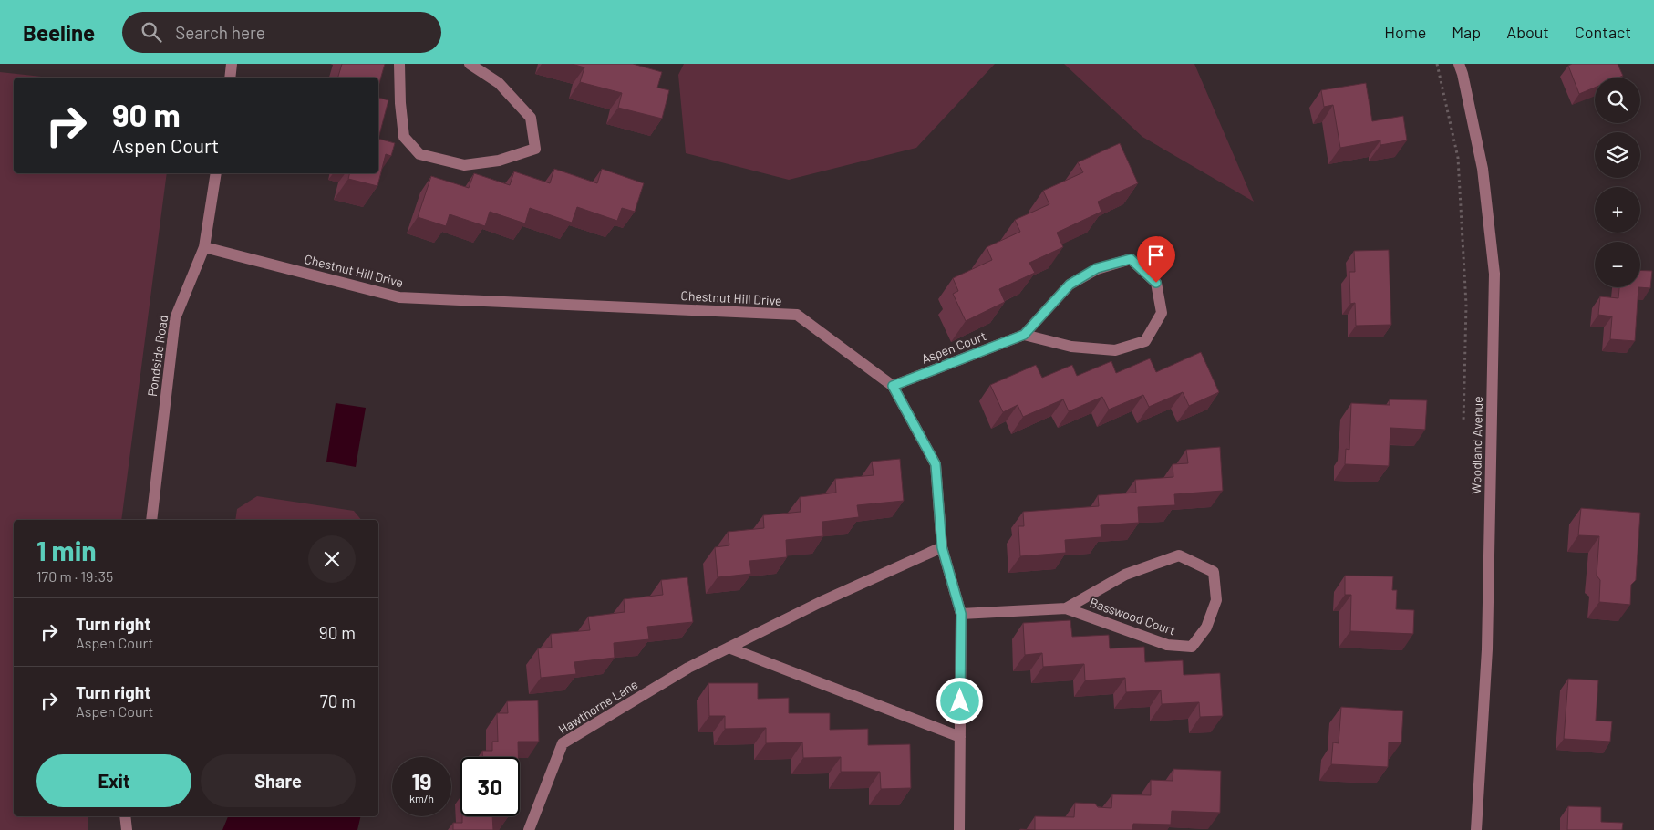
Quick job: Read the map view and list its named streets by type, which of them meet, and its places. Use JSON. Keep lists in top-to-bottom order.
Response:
{
  "streets": {
    "street": [
      "Chestnut Hill Drive",
      "Aspen Court",
      "Pondside Road",
      "Woodland Avenue",
      "Basswood Court",
      "Hawthorne Lane"
    ]
  },
  "crossings": [
    ["Chestnut Hill Drive", "Aspen Court"],
    ["Chestnut Hill Drive", "Pondside Road"],
    ["Chestnut Hill Drive", "Basswood Court"],
    ["Chestnut Hill Drive", "Hawthorne Lane"]
  ],
  "page": {
    "header": "Beeline",
    "search": "Search here",
    "nav": [
      "Home",
      "Map",
      "About",
      "Contact"
    ],
    "map_buttons": ["+", "−"],
    "turn": ["90 m", "Aspen Court"],
    "heading": ["1 min", "170 m · 19:35"],
    "list": [
      {
        "name": "Turn right",
        "note": "Aspen Court",
        "value": "90 m"
      },
      {
        "name": "Turn right",
        "note": "Aspen Court",
        "value": "70 m"
      }
    ],
    "buttons": ["Exit", "Share"],
    "speed": "19 km/h",
    "limit": "30"
  }
}
